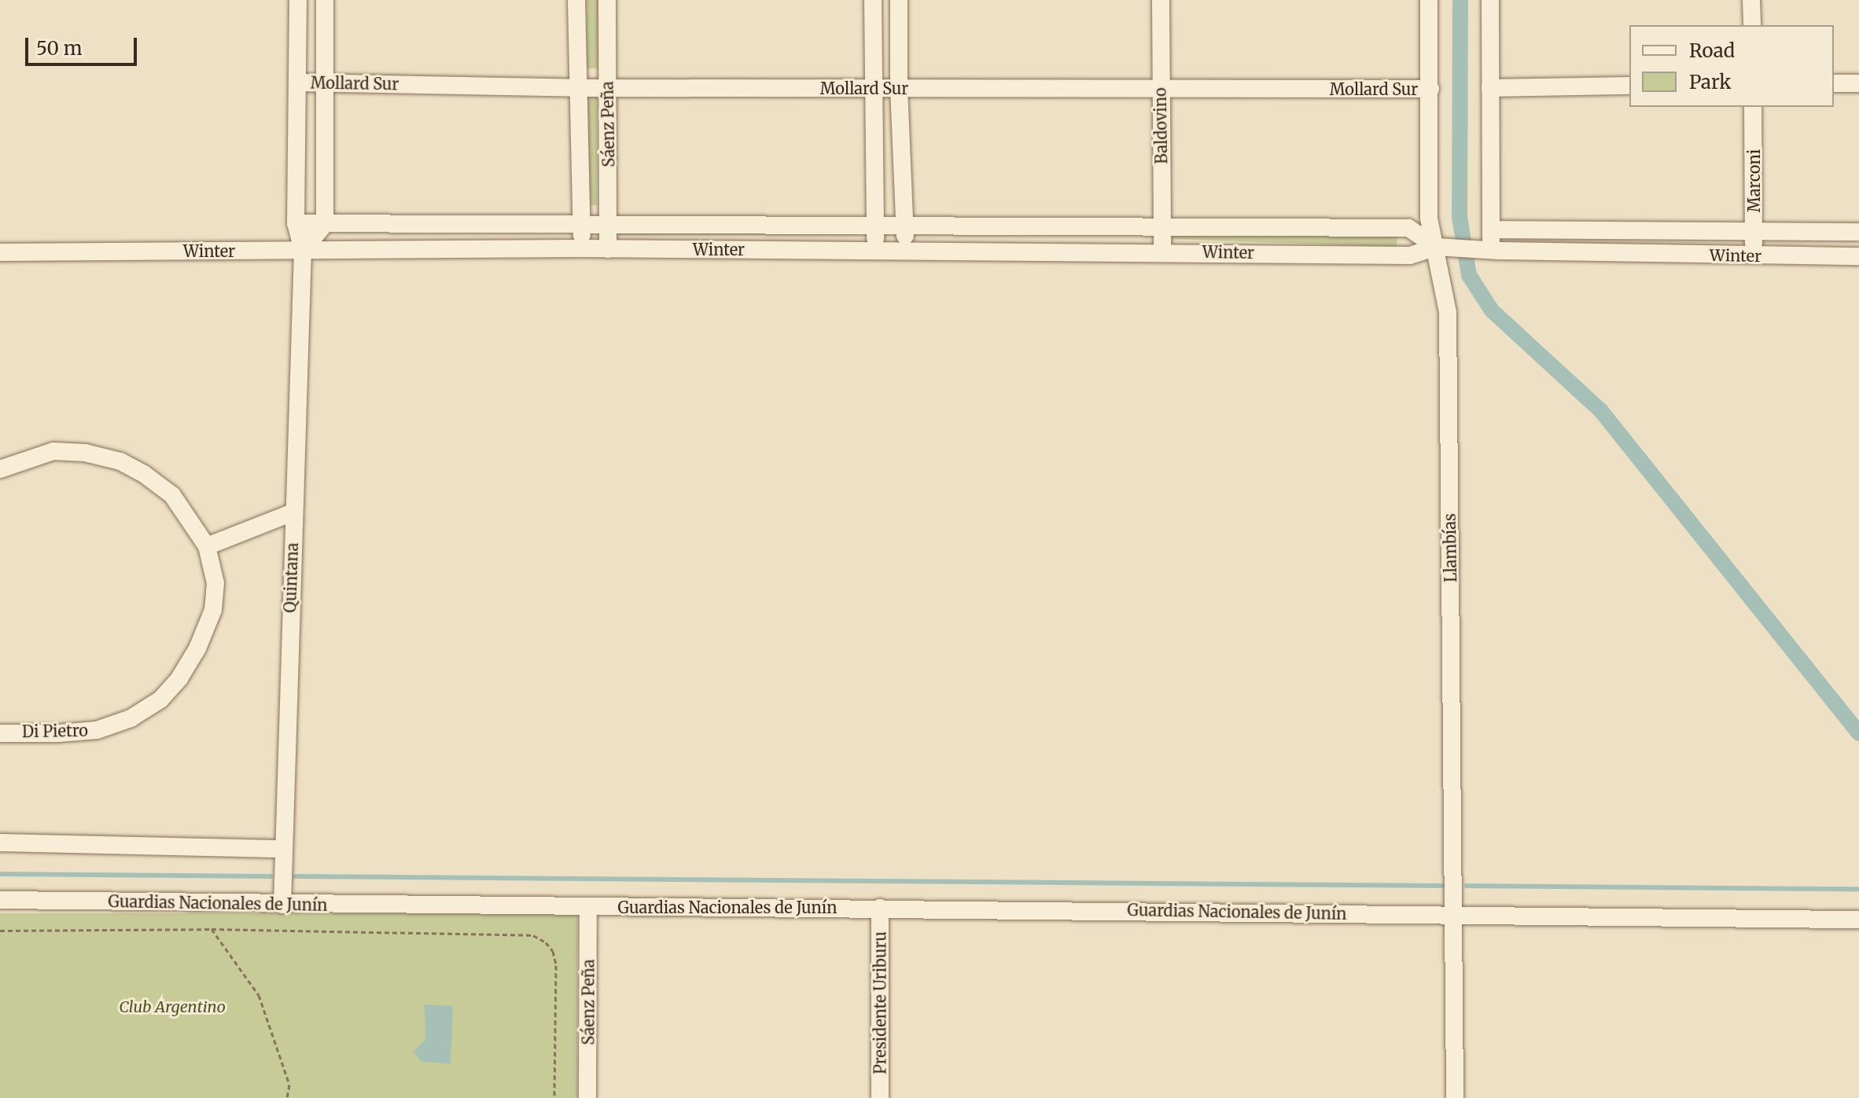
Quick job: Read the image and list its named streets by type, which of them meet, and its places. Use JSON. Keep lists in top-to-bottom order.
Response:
{
  "streets": {
    "street": [
      "Mollard Sur",
      "Sáenz Peña",
      "Baldovino",
      "Marconi",
      "Winter",
      "Llambías",
      "Quintana",
      "Di Pietro",
      "Guardias Nacionales de Junín",
      "Presidente Uriburu"
    ]
  },
  "crossings": [
    ["Mollard Sur", "Sáenz Peña"],
    ["Mollard Sur", "Baldovino"],
    ["Mollard Sur", "Llambías"],
    ["Mollard Sur", "Quintana"],
    ["Sáenz Peña", "Winter"],
    ["Sáenz Peña", "Guardias Nacionales de Junín"],
    ["Baldovino", "Winter"],
    ["Marconi", "Winter"],
    ["Winter", "Llambías"],
    ["Winter", "Quintana"],
    ["Llambías", "Guardias Nacionales de Junín"],
    ["Quintana", "Guardias Nacionales de Junín"],
    ["Guardias Nacionales de Junín", "Presidente Uriburu"]
  ],
  "parks": ["Club Argentino"],
  "legend": ["Road", "Park"],
  "scale_bar": "50 m"
}
